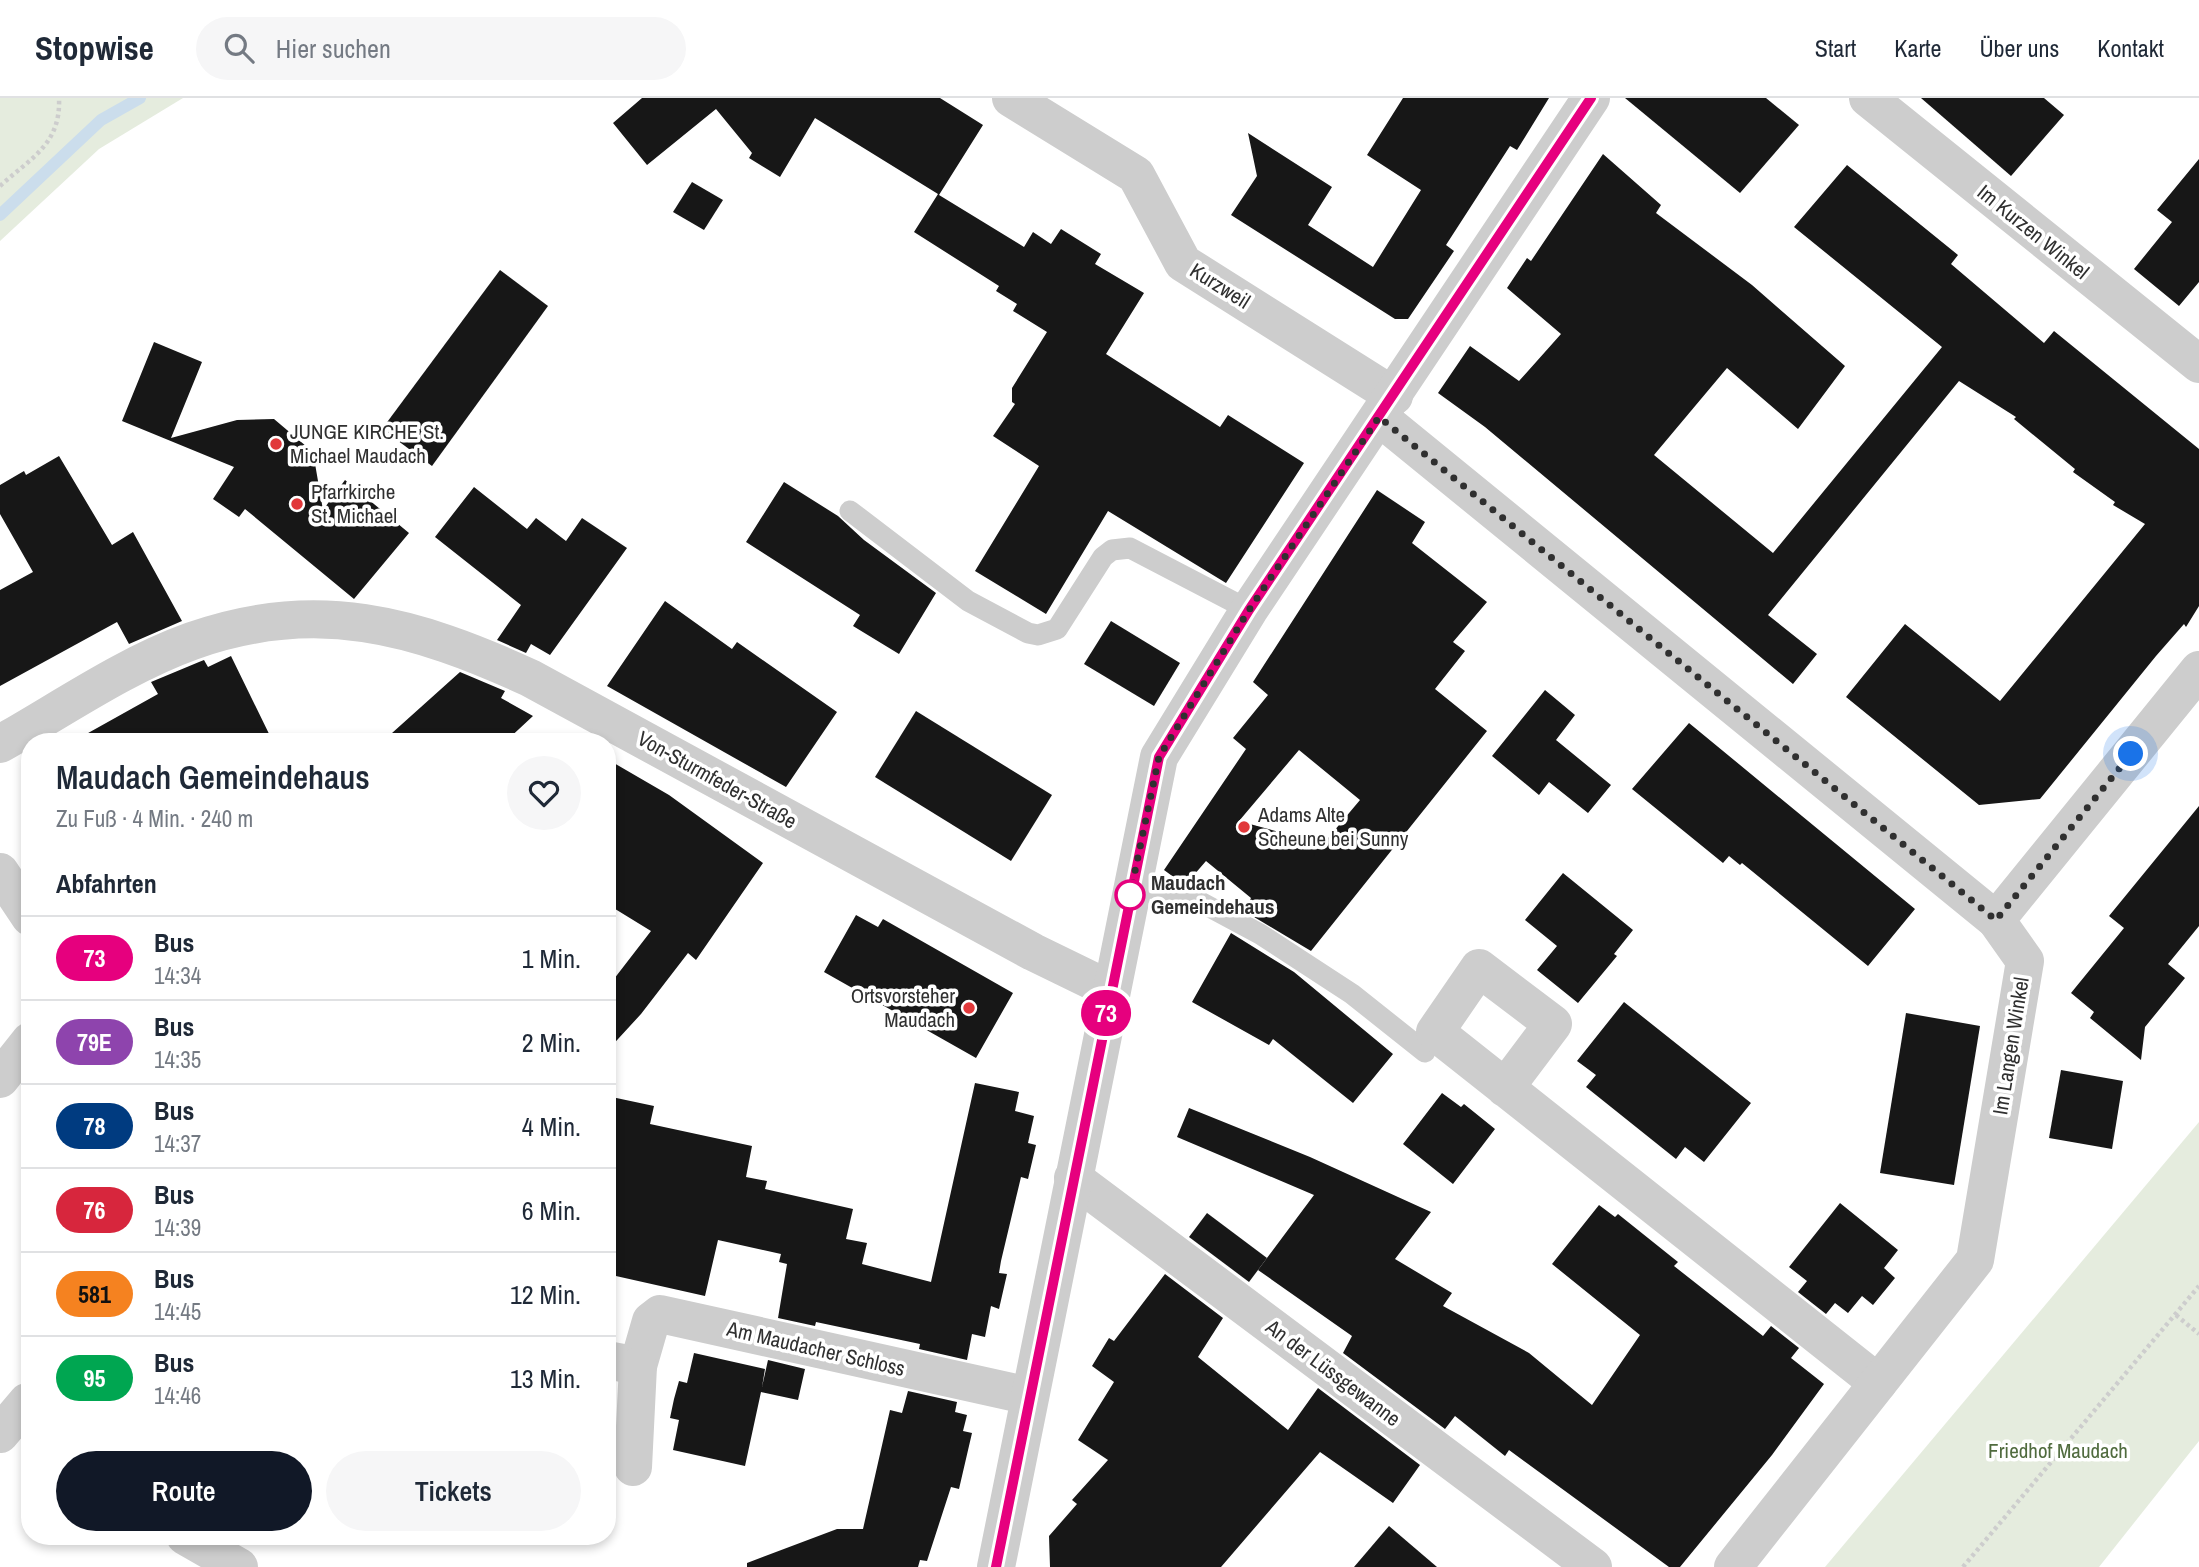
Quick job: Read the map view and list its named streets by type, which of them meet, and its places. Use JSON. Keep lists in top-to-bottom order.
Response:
{
  "streets": {
    "street": [
      "Im Kurzen Winkel",
      "Kurzweil",
      "Von-Sturmfeder-Straße",
      "Im Langen Winkel",
      "Am Maudacher Schloss",
      "An der Lüssgewanne"
    ]
  },
  "crossings": [
    ["Kurzweil", "Im Langen Winkel"]
  ],
  "parks": ["Friedhof Maudach"],
  "places": [
    "JUNGE KIRCHE St. Michael Maudach",
    "Pfarrkirche St. Michael",
    "Adams Alte Scheune bei Sunny",
    "Maudach Gemeindehaus",
    "Ortsvorsteher Maudach"
  ],
  "lines": ["bus line 73"],
  "page": {
    "header": "Stopwise",
    "search": "Hier suchen",
    "nav": [
      "Start",
      "Karte",
      "Über uns",
      "Kontakt"
    ],
    "on_map": "73",
    "heading": [
      ["Maudach Gemeindehaus", "Zu Fuß · 4 Min. · 240 m"],
      "Abfahrten"
    ],
    "list": [
      {
        "mark": "73",
        "name": "Bus",
        "note": "14:34",
        "value": "1 Min."
      },
      {
        "mark": "79E",
        "name": "Bus",
        "note": "14:35",
        "value": "2 Min."
      },
      {
        "mark": "78",
        "name": "Bus",
        "note": "14:37",
        "value": "4 Min."
      },
      {
        "mark": "76",
        "name": "Bus",
        "note": "14:39",
        "value": "6 Min."
      },
      {
        "mark": "581",
        "name": "Bus",
        "note": "14:45",
        "value": "12 Min."
      },
      {
        "mark": "95",
        "name": "Bus",
        "note": "14:46",
        "value": "13 Min."
      }
    ],
    "buttons": ["Route", "Tickets"]
  }
}
